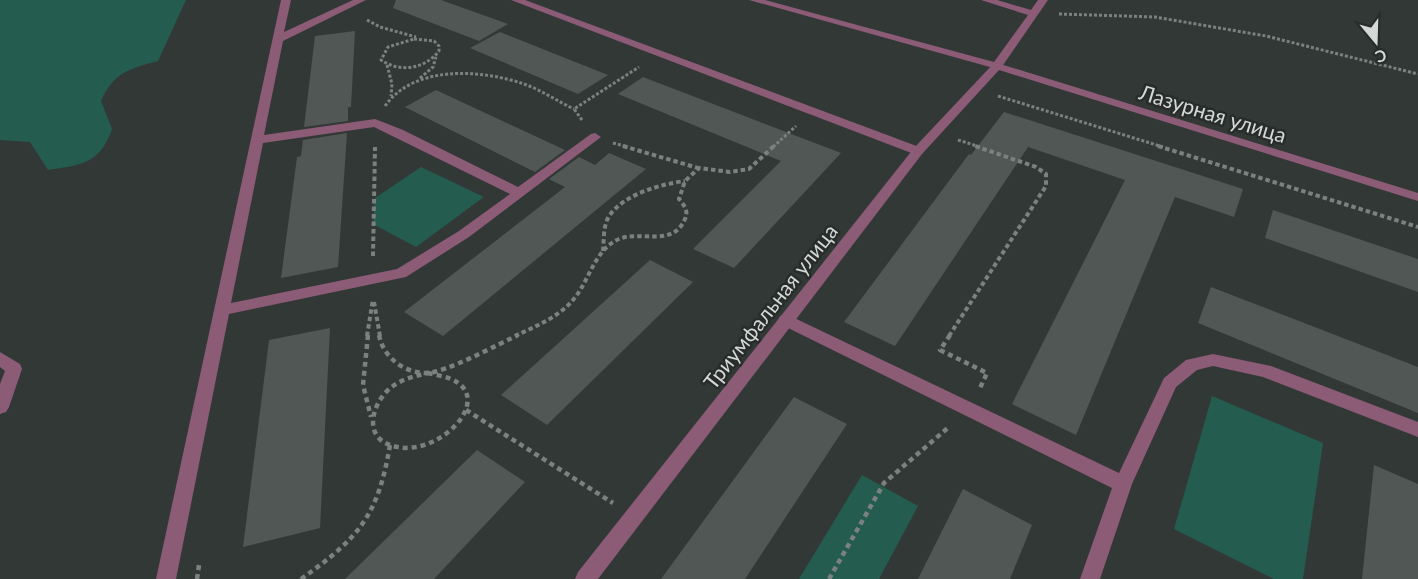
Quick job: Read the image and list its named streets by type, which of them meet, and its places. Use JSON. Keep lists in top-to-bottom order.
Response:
{
  "streets": {
    "street": ["Лазурная улица", "Триумфальная улица"]
  },
  "crossings": [
    ["Лазурная улица", "Триумфальная улица"]
  ],
  "north": "bottom"
}
